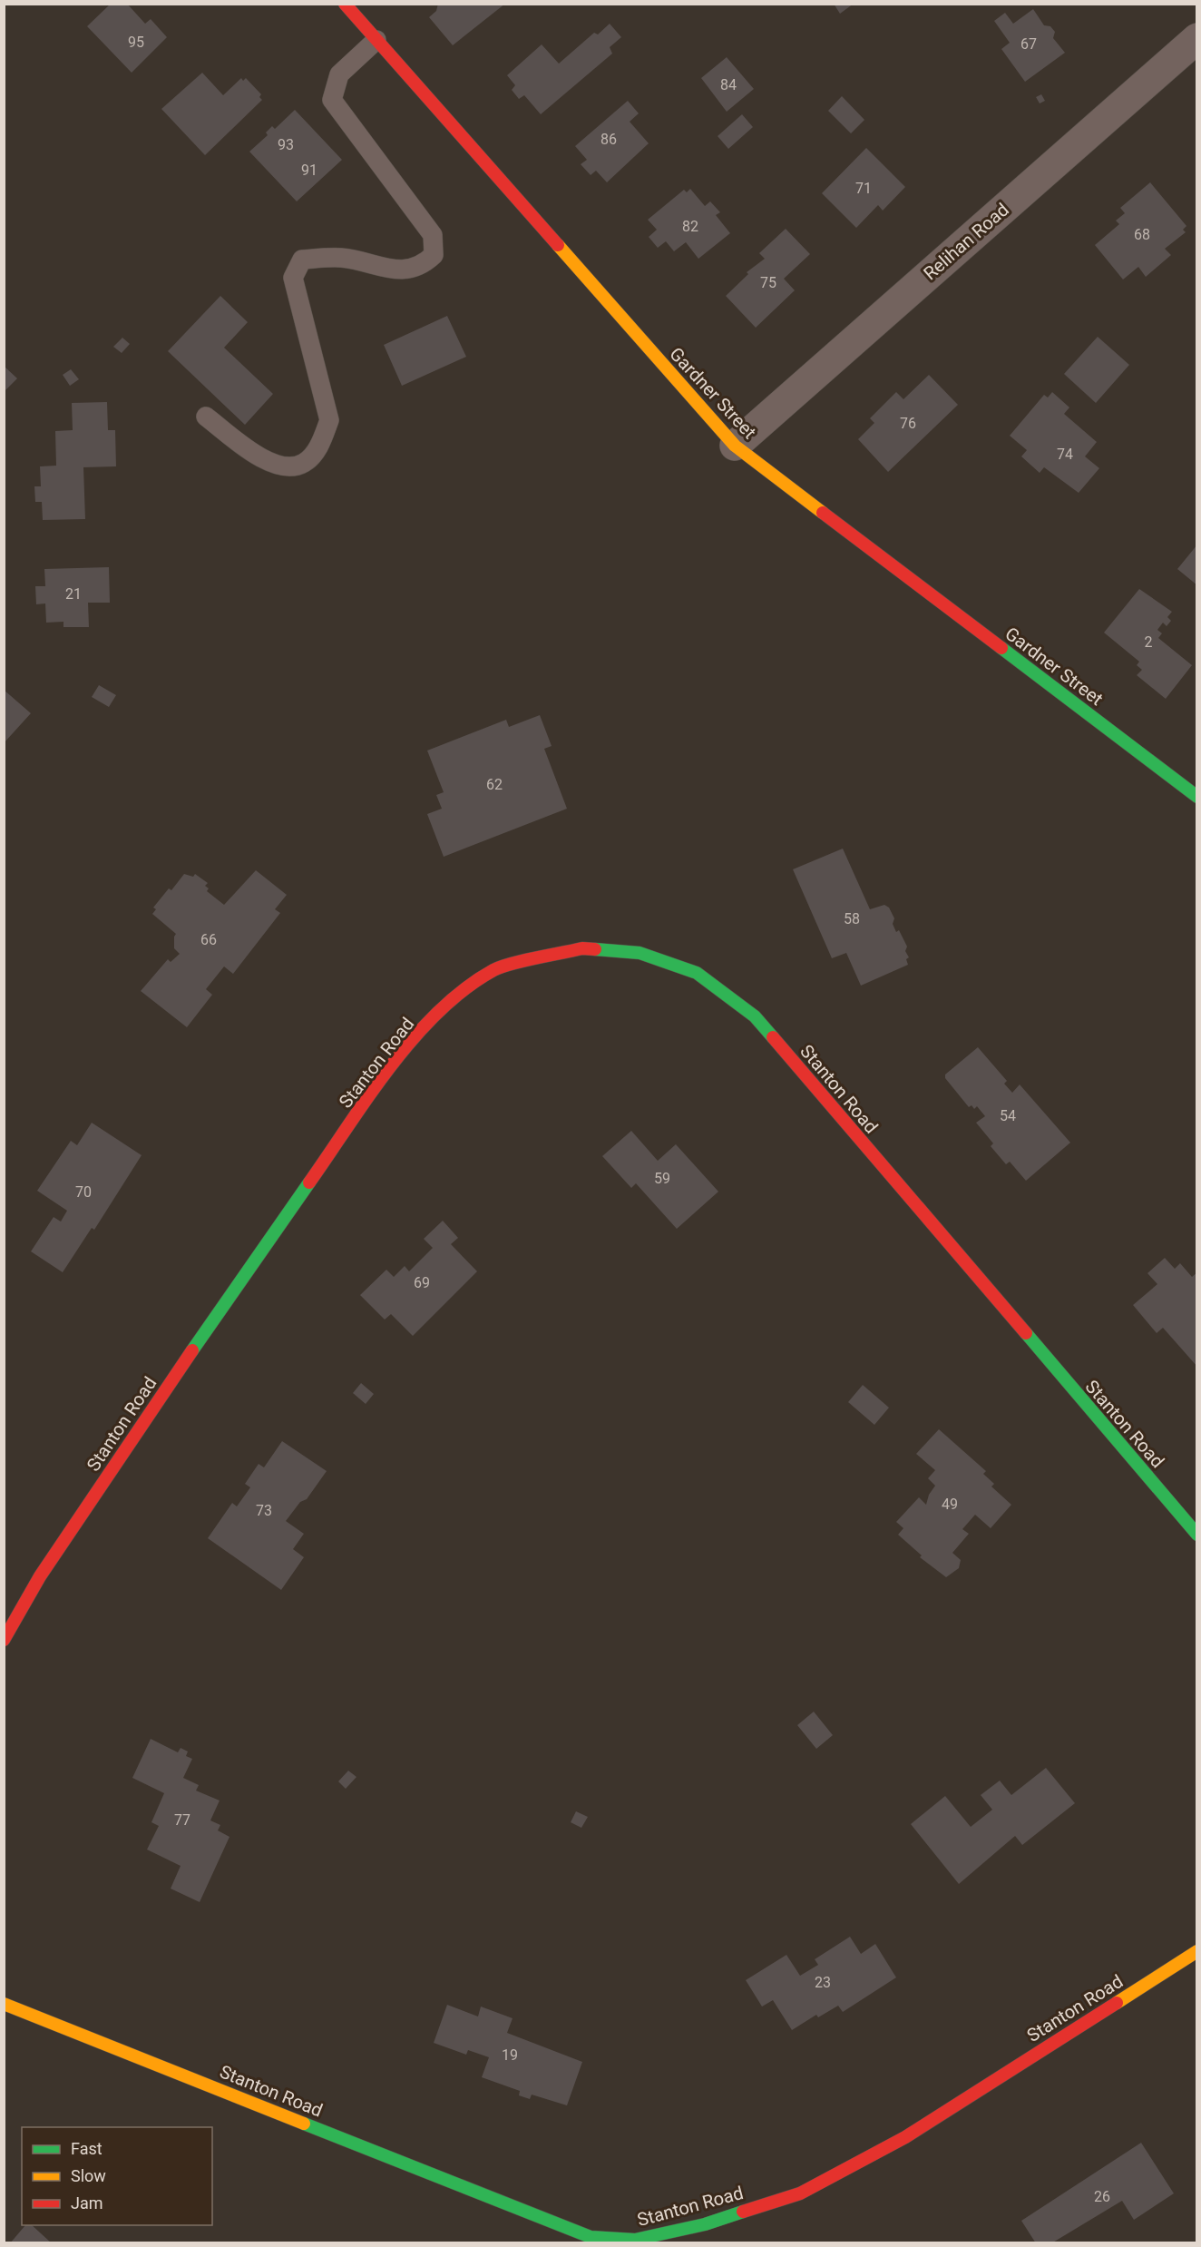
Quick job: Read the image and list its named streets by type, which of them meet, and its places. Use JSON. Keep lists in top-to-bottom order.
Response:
{
  "streets": {
    "street": ["Relihan Road", "Gardner Street", "Stanton Road"]
  },
  "crossings": [
    ["Relihan Road", "Gardner Street"]
  ],
  "house_numbers": [
    "95",
    "67",
    "84",
    "86",
    "93",
    "91",
    "71",
    "82",
    "68",
    "75",
    "76",
    "74",
    "21",
    "2",
    "62",
    "58",
    "66",
    "54",
    "59",
    "70",
    "69",
    "49",
    "73",
    "77",
    "23",
    "19",
    "26"
  ],
  "legend": ["Fast", "Slow", "Jam"]
}
